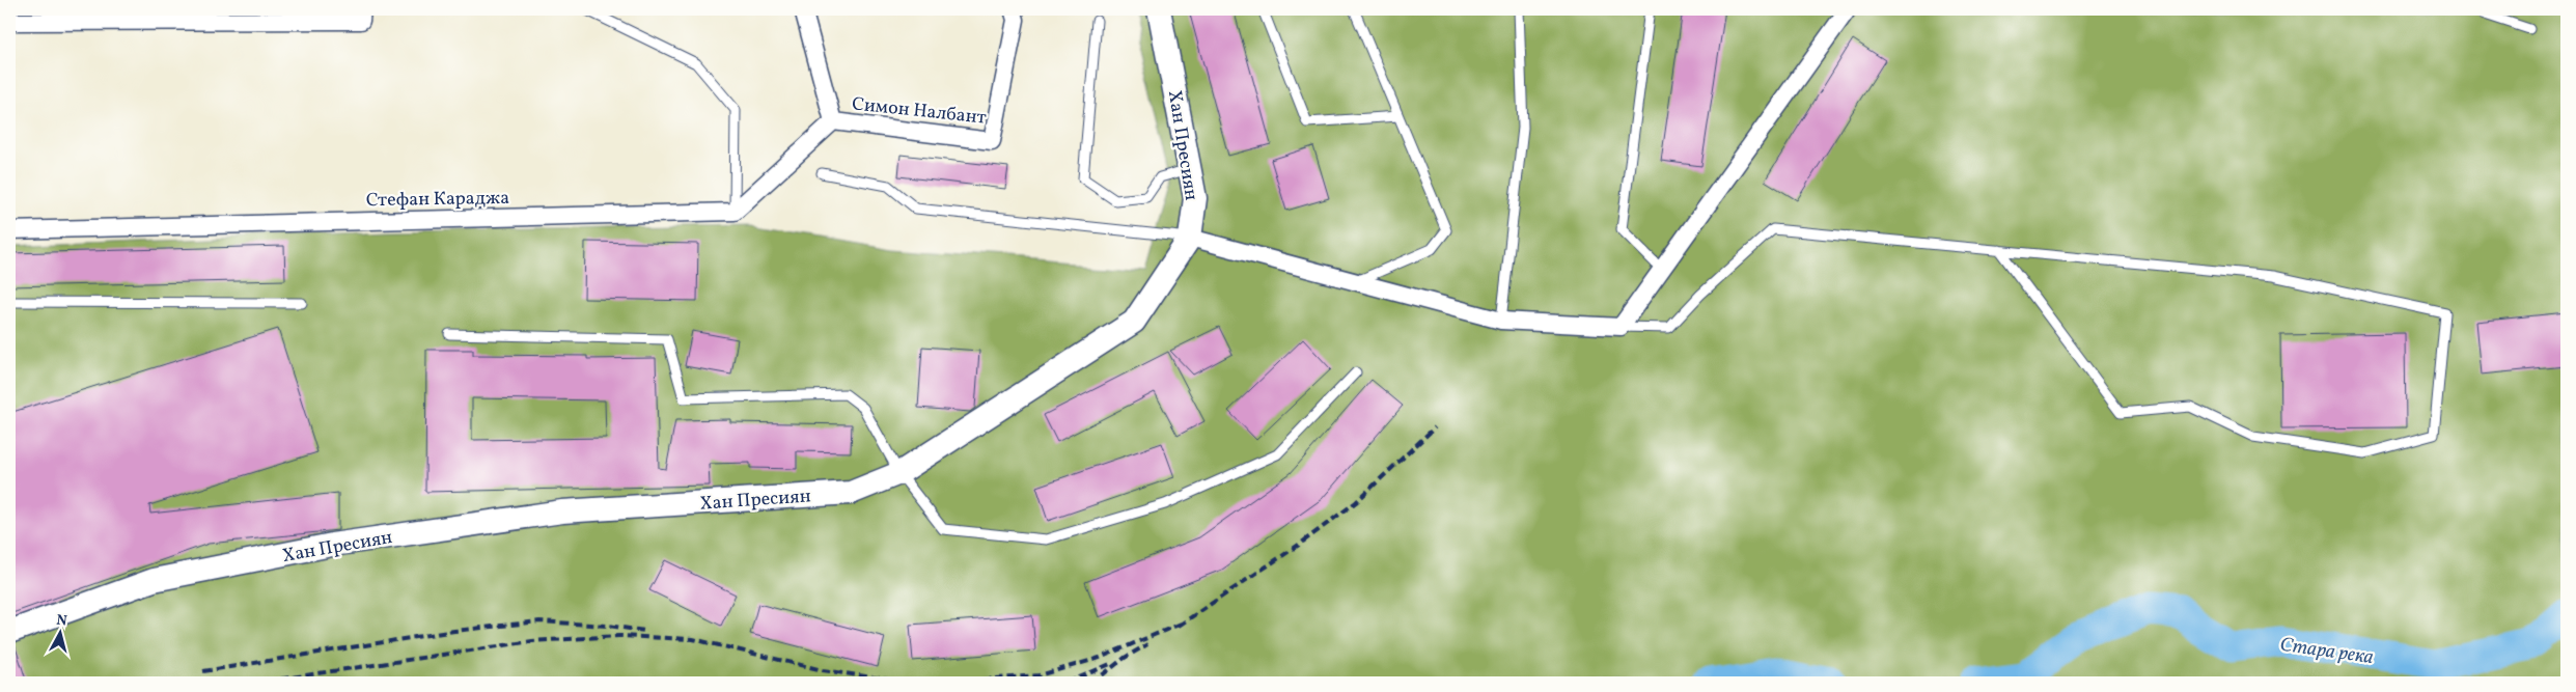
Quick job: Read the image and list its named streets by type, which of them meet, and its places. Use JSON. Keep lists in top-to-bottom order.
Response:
{
  "streets": {
    "street": ["Симон Налбант", "Хан Пресиян", "Стефан Караджа"]
  },
  "water": ["Стара река"],
  "north": "top"
}
